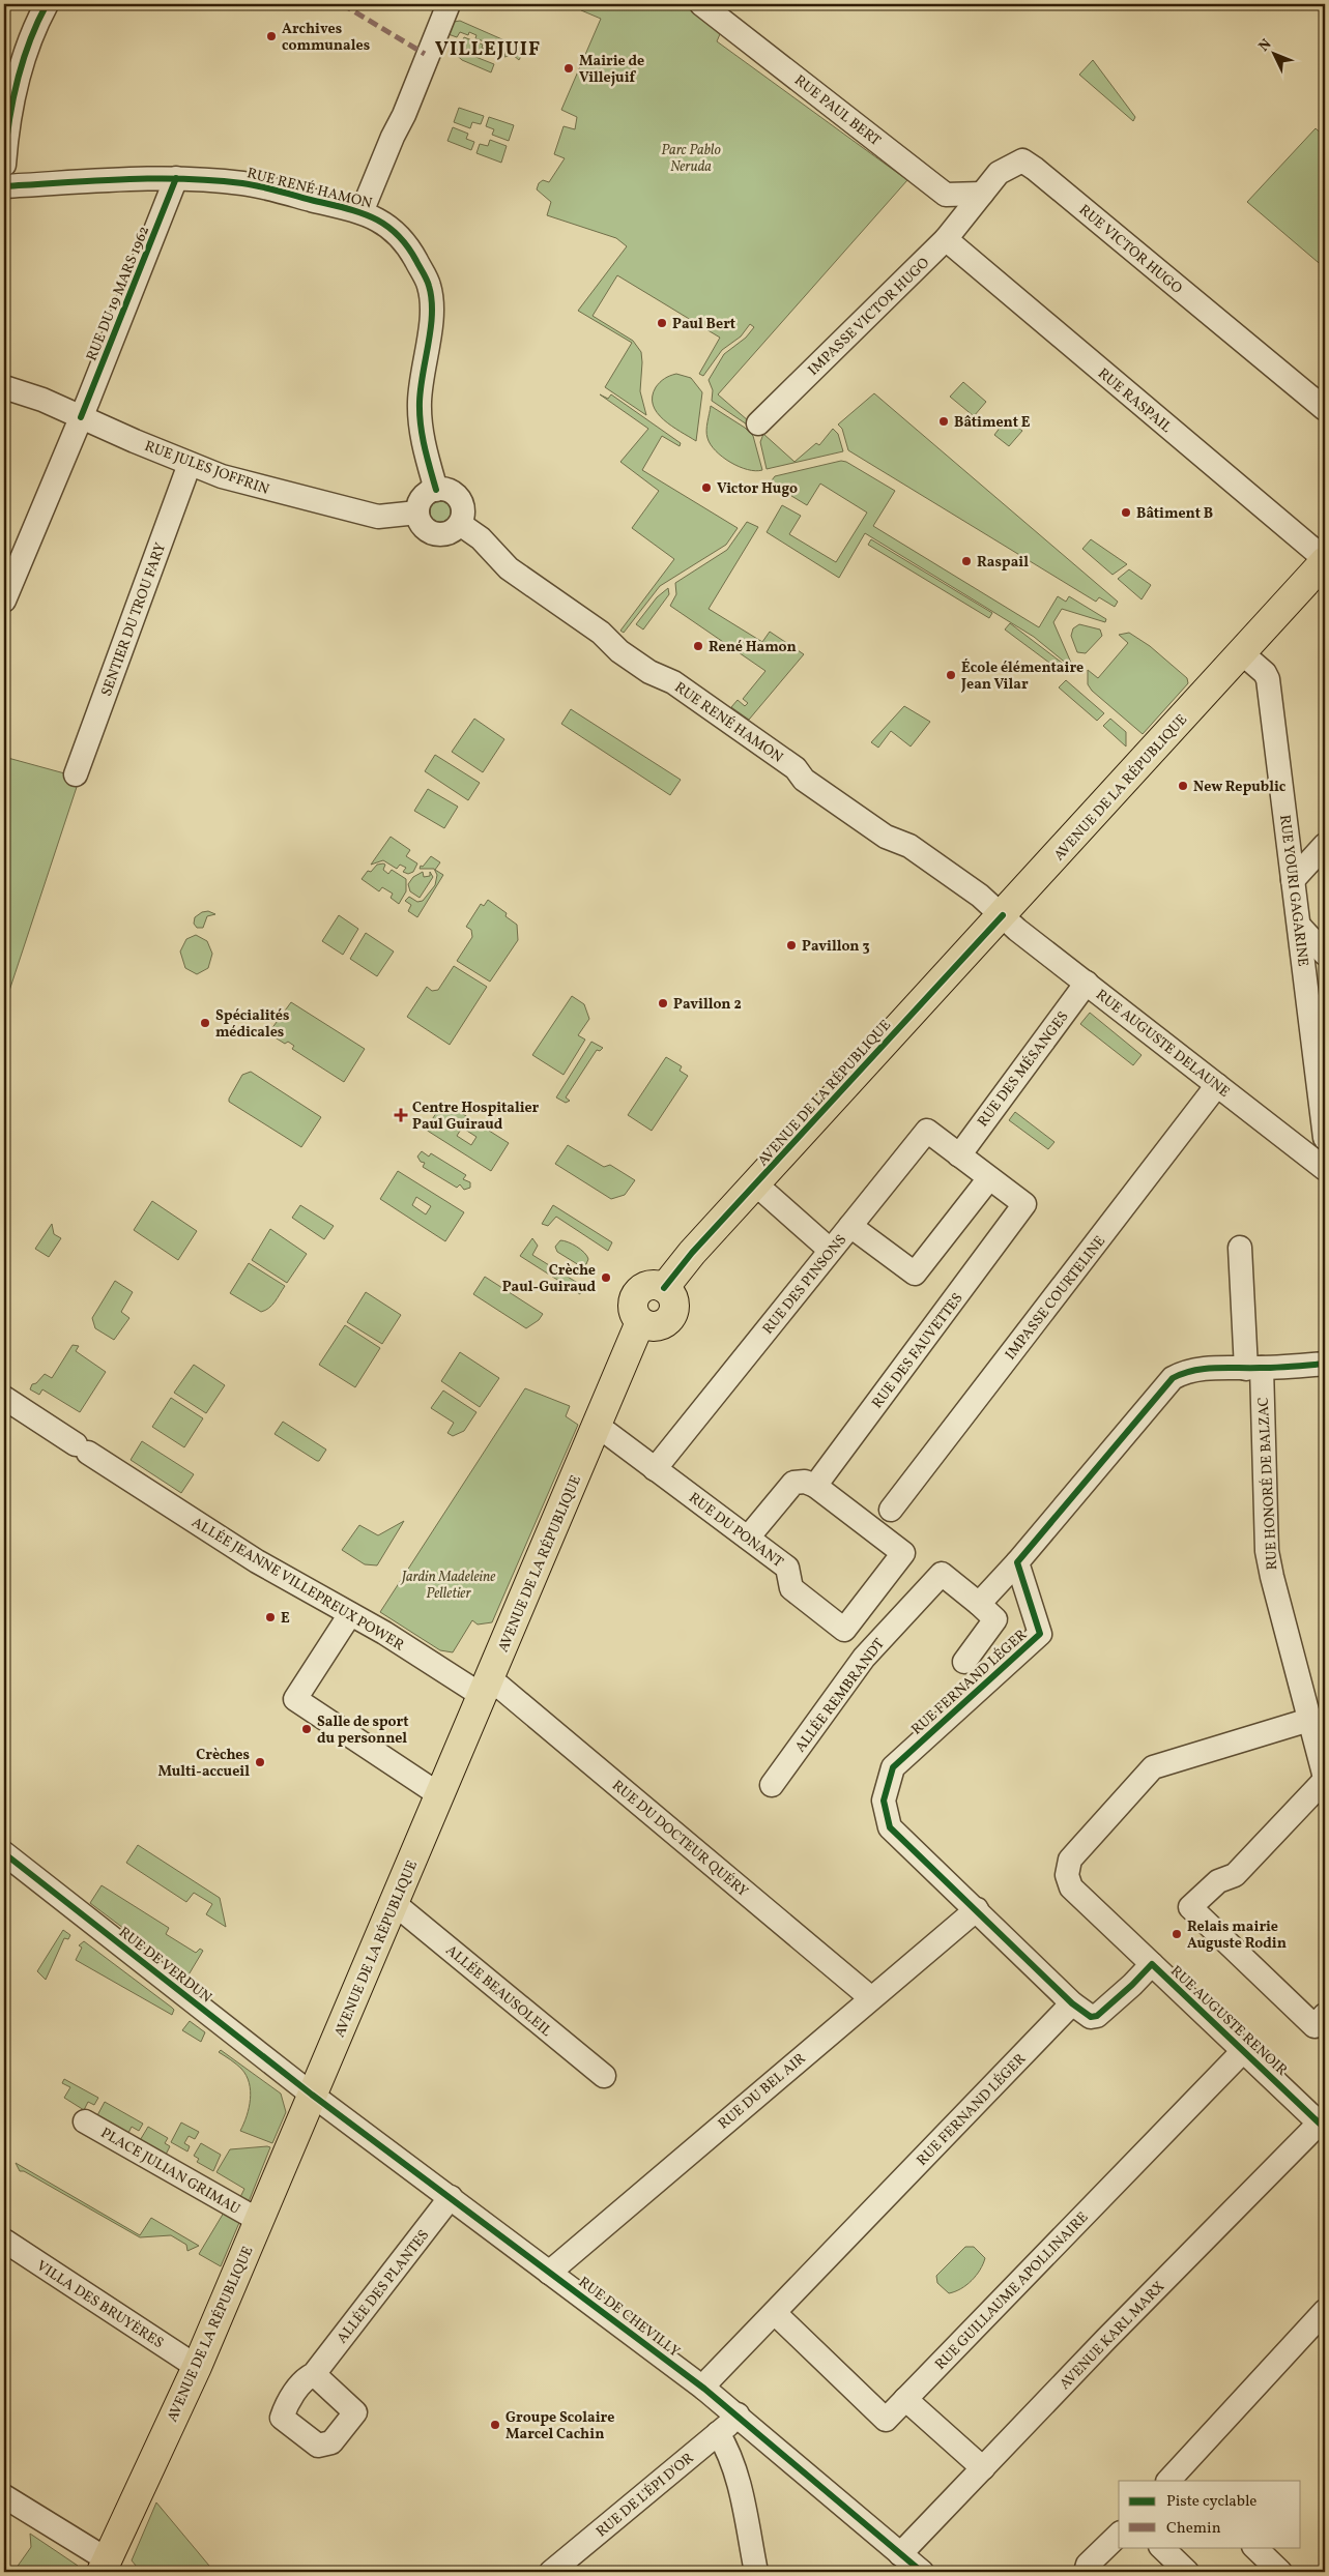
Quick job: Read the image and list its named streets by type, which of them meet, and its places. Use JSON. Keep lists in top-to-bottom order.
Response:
{
  "streets": {
    "main road": ["AVENUE DE LA RÉPUBLIQUE"],
    "street": [
      "RUE PAUL BERT",
      "RUE RENÉ HAMON",
      "RUE VICTOR HUGO",
      "RUE DU 19 MARS 1962",
      "IMPASSE VICTOR HUGO",
      "RUE RASPAIL",
      "RUE JULES JOFFRIN",
      "SENTIER DU TROU FARY",
      "RUE YOURI GAGARINE",
      "RUE AUGUSTE DELAUNE",
      "RUE DES MÉSANGES",
      "RUE DES PINSONS",
      "IMPASSE COURTELINE",
      "RUE DES FAUVETTES",
      "RUE HONORÉ DE BALZAC",
      "RUE DU PONANT",
      "ALLÉE JEANNE VILLEPREUX POWER",
      "RUE FERNAND LÉGER",
      "ALLÉE REMBRANDT",
      "RUE DU DOCTEUR QUÉRY",
      "RUE DE VERDUN",
      "ALLÉE BEAUSOLEIL",
      "RUE AUGUSTE RENOIR",
      "RUE DU BEL AIR",
      "PLACE JULIAN GRIMAU",
      "ALLÉE DES PLANTES",
      "RUE GUILLAUME APOLLINAIRE",
      "VILLA DES BRUYÈRES",
      "RUE DE CHEVILLY",
      "AVENUE KARL MARX",
      "RUE DE L'ÉPI D'OR"
    ]
  },
  "crossings": [
    ["RUE RENÉ HAMON", "RUE DU 19 MARS 1962"],
    ["RUE RENÉ HAMON", "RUE JULES JOFFRIN"],
    ["RUE RENÉ HAMON", "AVENUE DE LA RÉPUBLIQUE"],
    ["RUE RENÉ HAMON", "RUE AUGUSTE DELAUNE"],
    ["RUE VICTOR HUGO", "IMPASSE VICTOR HUGO"],
    ["RUE VICTOR HUGO", "RUE RASPAIL"],
    ["RUE DU 19 MARS 1962", "RUE JULES JOFFRIN"],
    ["IMPASSE VICTOR HUGO", "RUE RASPAIL"],
    ["RUE RASPAIL", "AVENUE DE LA RÉPUBLIQUE"],
    ["RUE JULES JOFFRIN", "SENTIER DU TROU FARY"],
    ["AVENUE DE LA RÉPUBLIQUE", "RUE YOURI GAGARINE"],
    ["AVENUE DE LA RÉPUBLIQUE", "RUE AUGUSTE DELAUNE"],
    ["AVENUE DE LA RÉPUBLIQUE", "RUE DU PONANT"],
    ["AVENUE DE LA RÉPUBLIQUE", "ALLÉE JEANNE VILLEPREUX POWER"],
    ["AVENUE DE LA RÉPUBLIQUE", "RUE DU DOCTEUR QUÉRY"],
    ["AVENUE DE LA RÉPUBLIQUE", "RUE DE VERDUN"],
    ["AVENUE DE LA RÉPUBLIQUE", "ALLÉE BEAUSOLEIL"],
    ["AVENUE DE LA RÉPUBLIQUE", "PLACE JULIAN GRIMAU"],
    ["AVENUE DE LA RÉPUBLIQUE", "VILLA DES BRUYÈRES"],
    ["AVENUE DE LA RÉPUBLIQUE", "RUE DE CHEVILLY"],
    ["RUE AUGUSTE DELAUNE", "RUE DES MÉSANGES"],
    ["RUE AUGUSTE DELAUNE", "IMPASSE COURTELINE"],
    ["RUE DES MÉSANGES", "RUE DES PINSONS"],
    ["RUE DES MÉSANGES", "RUE DES FAUVETTES"],
    ["RUE DES PINSONS", "RUE DES FAUVETTES"],
    ["RUE DES PINSONS", "RUE DU PONANT"],
    ["RUE DES FAUVETTES", "RUE DU PONANT"],
    ["ALLÉE JEANNE VILLEPREUX POWER", "RUE DU DOCTEUR QUÉRY"],
    ["RUE FERNAND LÉGER", "RUE AUGUSTE RENOIR"],
    ["RUE FERNAND LÉGER", "RUE DU BEL AIR"],
    ["RUE FERNAND LÉGER", "RUE GUILLAUME APOLLINAIRE"],
    ["RUE FERNAND LÉGER", "RUE DE CHEVILLY"],
    ["RUE DU DOCTEUR QUÉRY", "RUE DU BEL AIR"],
    ["RUE DE VERDUN", "RUE DE CHEVILLY"],
    ["RUE AUGUSTE RENOIR", "RUE GUILLAUME APOLLINAIRE"],
    ["RUE AUGUSTE RENOIR", "AVENUE KARL MARX"],
    ["RUE DU BEL AIR", "RUE DE CHEVILLY"],
    ["ALLÉE DES PLANTES", "RUE DE CHEVILLY"],
    ["RUE DE CHEVILLY", "AVENUE KARL MARX"],
    ["RUE DE CHEVILLY", "RUE DE L'ÉPI D'OR"]
  ],
  "districts": ["VILLEJUIF"],
  "parks": ["Parc Pablo Neruda", "Jardin Madeleine Pelletier"],
  "places": {
    "other": [
      "Archives communales",
      "Mairie de Villejuif",
      "Paul Bert",
      "Bâtiment E",
      "Victor Hugo",
      "Bâtiment B",
      "Raspail",
      "René Hamon",
      "École élémentaire Jean Vilar",
      "New Republic",
      "Pavillon 3",
      "Pavillon 2",
      "Spécialités médicales",
      "Crèche Paul-Guiraud",
      "E",
      "Salle de sport du personnel",
      "Crèches Multi-accueil",
      "Relais mairie Auguste Rodin",
      "Groupe Scolaire Marcel Cachin"
    ],
    "health": ["Centre Hospitalier Paul Guiraud"]
  },
  "legend": ["Piste cyclable", "Chemin"],
  "north": "top left"
}
